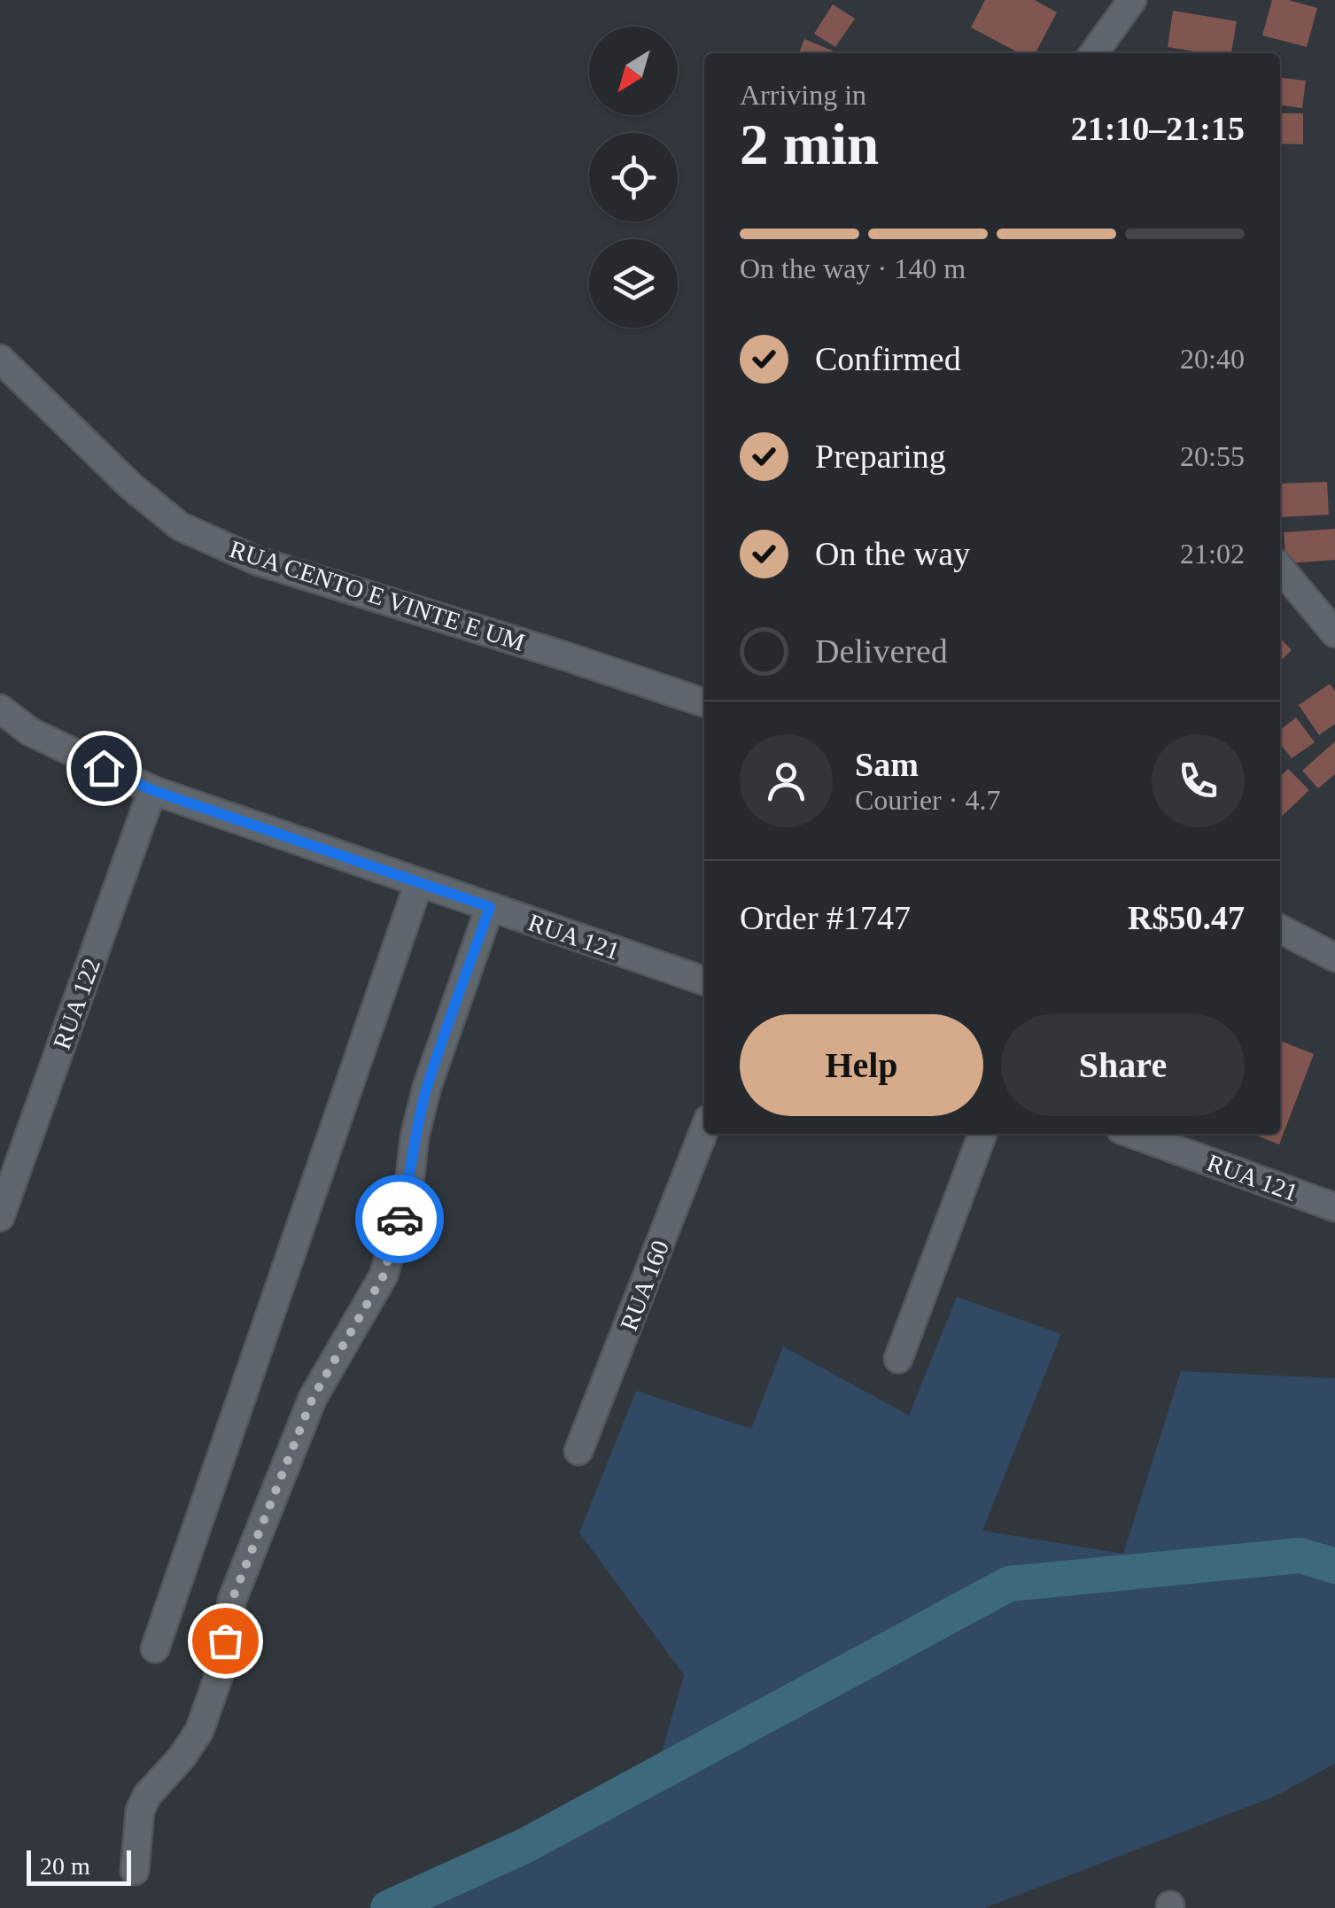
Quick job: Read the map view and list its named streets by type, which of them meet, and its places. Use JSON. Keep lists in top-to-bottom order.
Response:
{
  "streets": {
    "street": [
      "RUA CENTO E VINTE E UM",
      "RUA 121",
      "RUA 122",
      "RUA 160"
    ]
  },
  "crossings": [
    ["RUA 121", "RUA 122"]
  ],
  "scale_bar": "20 m",
  "north": "bottom left",
  "page": {
    "heading": ["2 min", "Arriving in", "21:10–21:15"],
    "panel": [
      "Sam",
      "Courier · 4.7",
      "Order #1747",
      "R$50.47"
    ],
    "bar": "On the way · 140 m",
    "list": [
      ["Confirmed", "20:40"],
      ["Preparing", "20:55"],
      ["On the way", "21:02"],
      "Delivered"
    ],
    "buttons": ["Help", "Share"],
    "scale": "20 m"
  }
}
